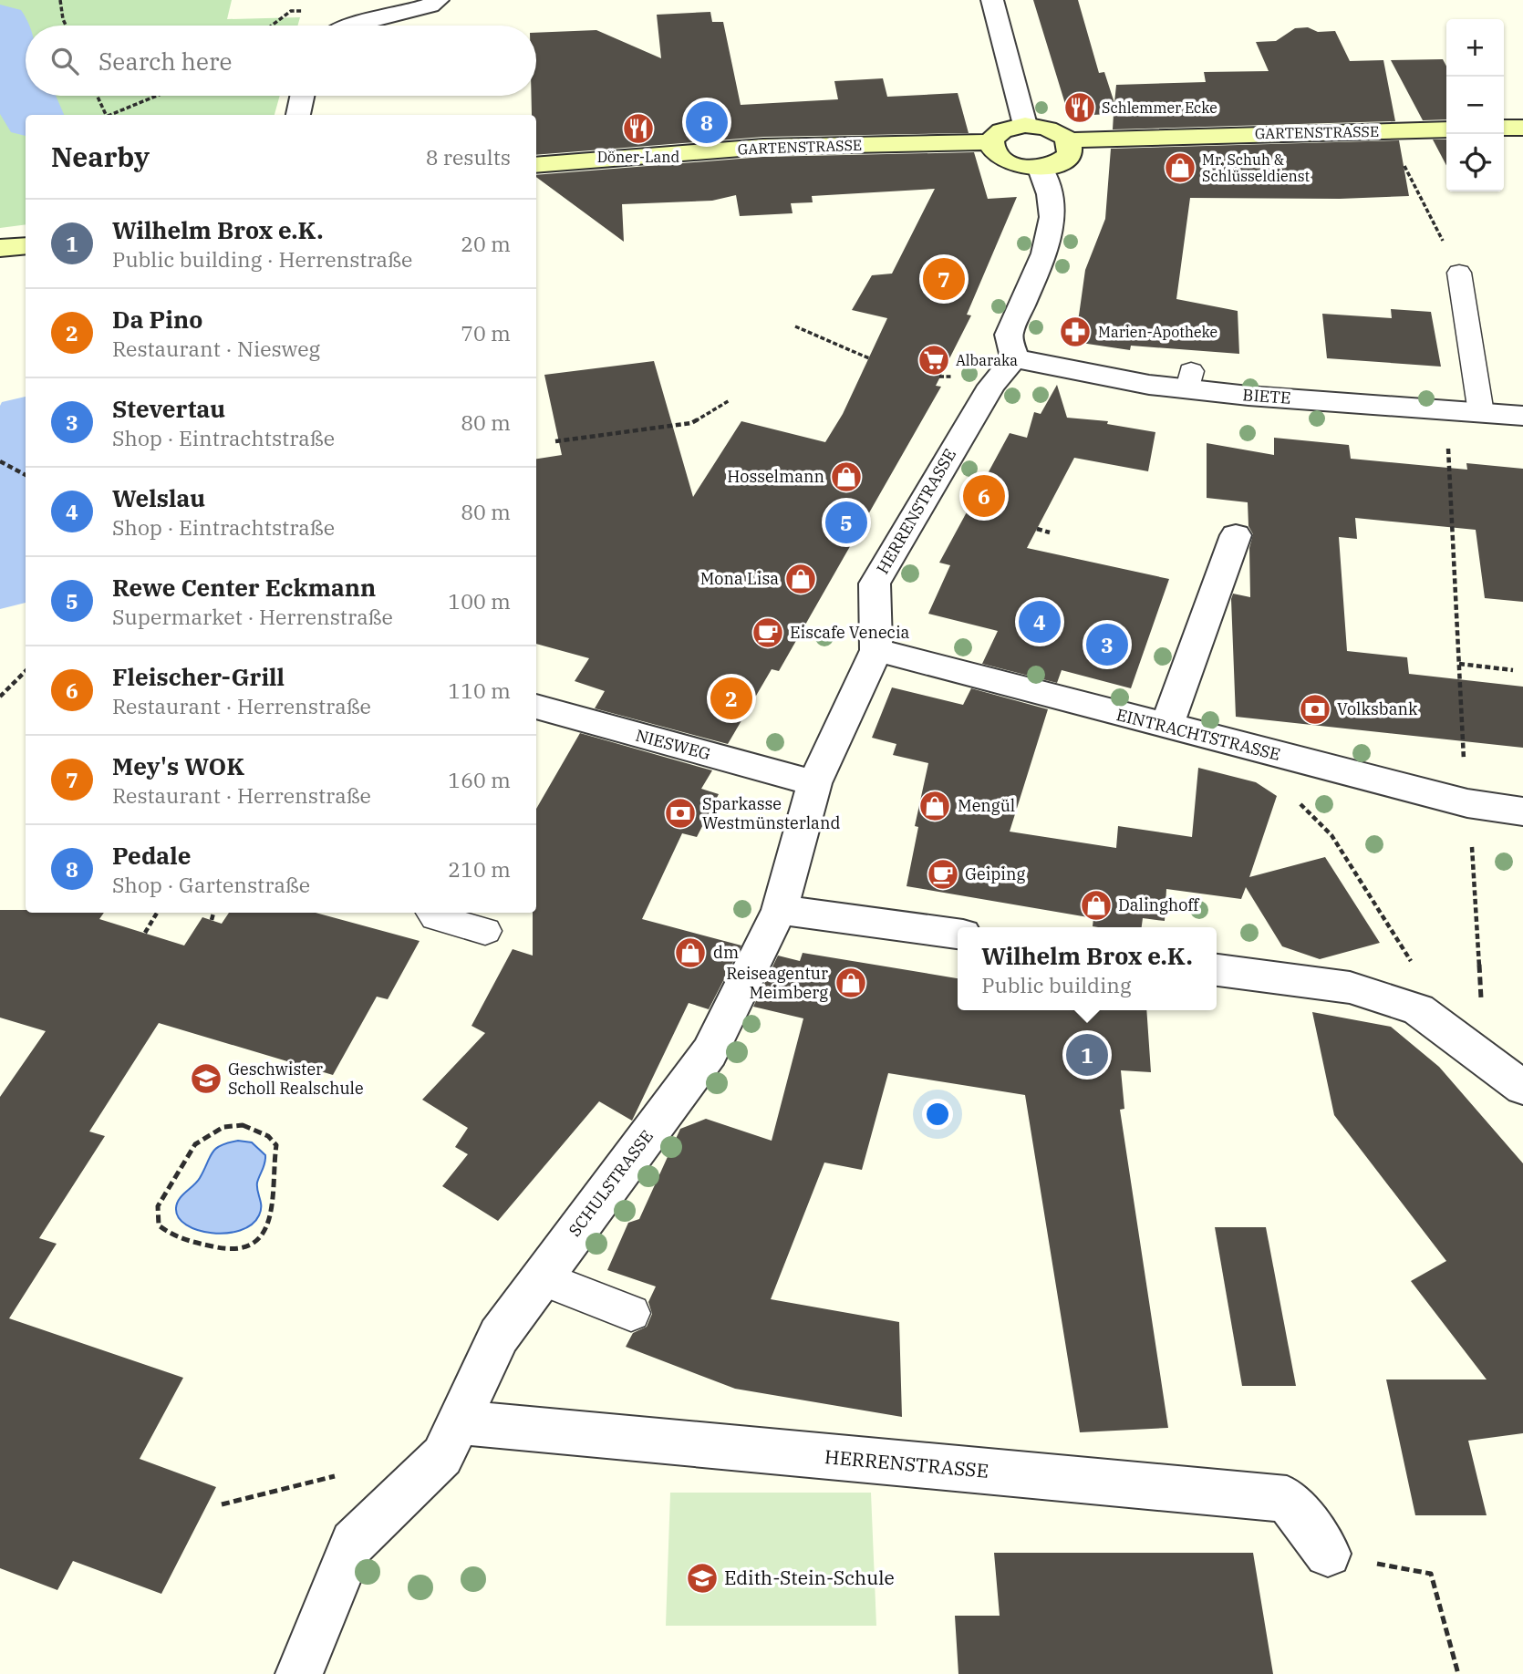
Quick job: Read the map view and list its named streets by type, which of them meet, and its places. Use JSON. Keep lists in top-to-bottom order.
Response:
{
  "streets": {
    "street": [
      "GARTENSTRASSE",
      "BIETE",
      "HERRENSTRASSE",
      "EINTRACHTSTRASSE",
      "NIESWEG",
      "SCHULSTRASSE"
    ]
  },
  "crossings": [
    ["BIETE", "HERRENSTRASSE"],
    ["HERRENSTRASSE", "EINTRACHTSTRASSE"],
    ["HERRENSTRASSE", "NIESWEG"],
    ["HERRENSTRASSE", "SCHULSTRASSE"]
  ],
  "places": {
    "restaurant": ["Schlemmer Ecke", "Döner-Land"],
    "shop": [
      "Mr. Schuh & Schlüsseldienst",
      "Hosselmann",
      "Mona Lisa",
      "Mengül",
      "Dalinghoff",
      "dm",
      "Reiseagentur Meimberg"
    ],
    "pharmacy": ["Marien-Apotheke"],
    "supermarket": ["Albaraka"],
    "cafe": ["Eiscafe Venecia", "Geiping"],
    "bank": ["Volksbank", "Sparkasse Westmünsterland"],
    "school or university": ["Geschwister Scholl Realschule", "Edith-Stein-Schule"]
  },
  "page": {
    "map_buttons": ["+", "−"],
    "search": "Search here",
    "pins": [
      "8",
      "7",
      "6",
      "5",
      "4",
      "3",
      "2",
      "1"
    ],
    "heading": ["Nearby", "8 results"],
    "list": [
      {
        "mark": "1",
        "name": "Wilhelm Brox e.K.",
        "note": "Public building · Herrenstraße",
        "value": "20 m"
      },
      {
        "mark": "2",
        "name": "Da Pino",
        "note": "Restaurant · Niesweg",
        "value": "70 m"
      },
      {
        "mark": "3",
        "name": "Stevertau",
        "note": "Shop · Eintrachtstraße",
        "value": "80 m"
      },
      {
        "mark": "4",
        "name": "Welslau",
        "note": "Shop · Eintrachtstraße",
        "value": "80 m"
      },
      {
        "mark": "5",
        "name": "Rewe Center Eckmann",
        "note": "Supermarket · Herrenstraße",
        "value": "100 m"
      },
      {
        "mark": "6",
        "name": "Fleischer-Grill",
        "note": "Restaurant · Herrenstraße",
        "value": "110 m"
      },
      {
        "mark": "7",
        "name": "Mey's WOK",
        "note": "Restaurant · Herrenstraße",
        "value": "160 m"
      },
      {
        "mark": "8",
        "name": "Pedale",
        "note": "Shop · Gartenstraße",
        "value": "210 m"
      }
    ],
    "popup": ["Wilhelm Brox e.K.", "Public building"]
  }
}
